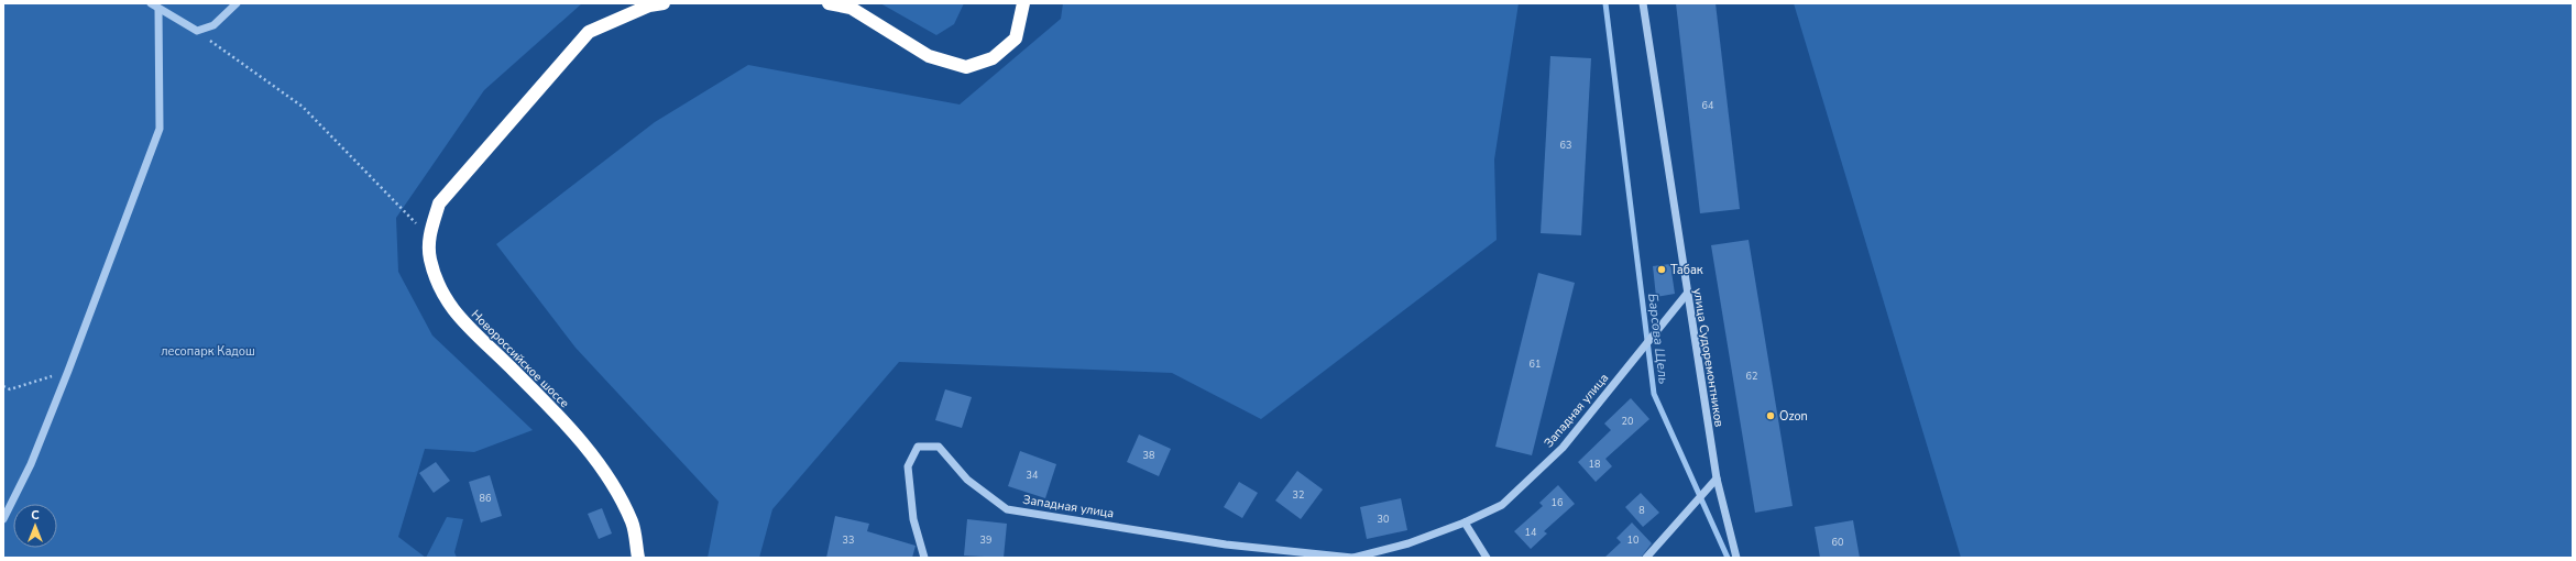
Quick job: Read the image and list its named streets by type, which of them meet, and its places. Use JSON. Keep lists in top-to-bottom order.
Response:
{
  "streets": {
    "highway": ["Новороссийское шоссе"],
    "street": ["улица Судоремонтников", "Западная улица"]
  },
  "crossings": [
    ["улица Судоремонтников", "Западная улица"]
  ],
  "water": ["Барсова Щель"],
  "parks": ["лесопарк Кадош"],
  "places": ["Табак", "Ozon"],
  "house_numbers": [
    "64",
    "63",
    "61",
    "62",
    "20",
    "38",
    "18",
    "34",
    "32",
    "86",
    "16",
    "8",
    "30",
    "14",
    "33",
    "39",
    "10",
    "60"
  ],
  "north": "top"
}
